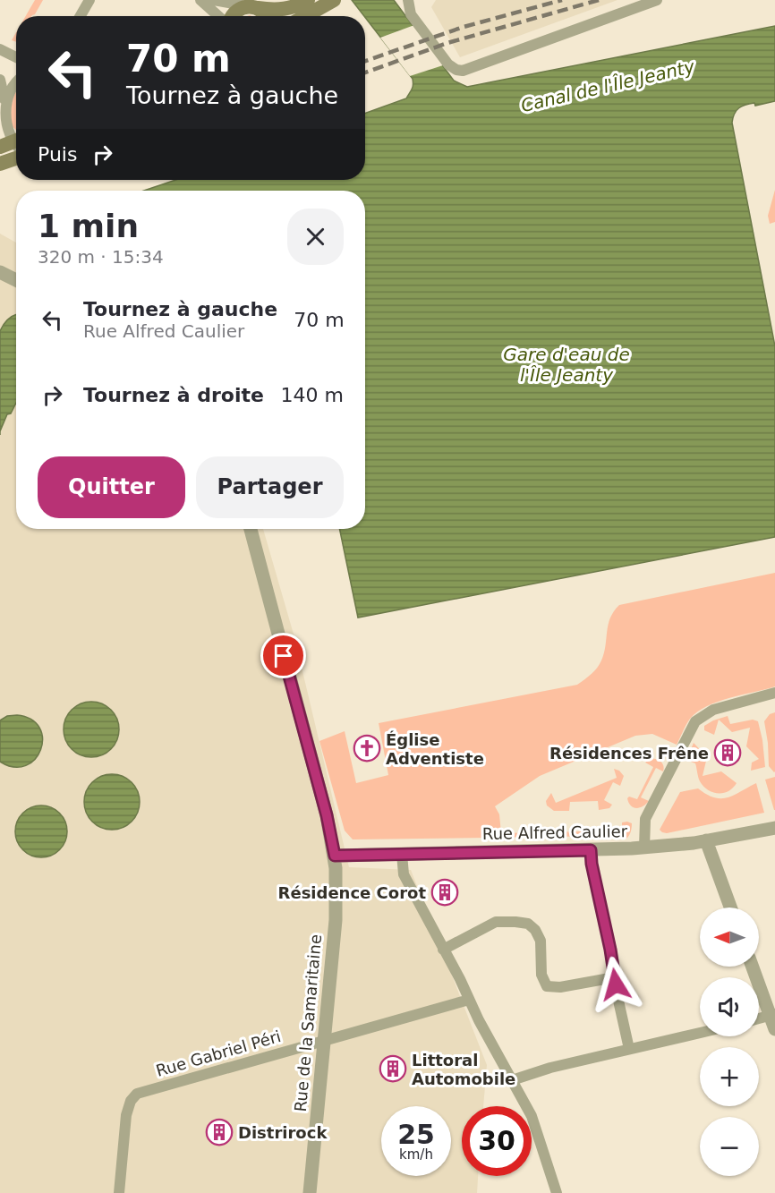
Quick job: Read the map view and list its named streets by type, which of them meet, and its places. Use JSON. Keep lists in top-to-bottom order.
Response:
{
  "streets": {
    "street": ["Rue Alfred Caulier", "Rue de la Samaritaine", "Rue Gabriel Péri"]
  },
  "crossings": [
    ["Rue Alfred Caulier", "Rue de la Samaritaine"],
    ["Rue de la Samaritaine", "Rue Gabriel Péri"]
  ],
  "water": ["Canal de l'Île Jeanty", "Gare d'eau de l'Île Jeanty"],
  "places": {
    "church": ["Église Adventiste"],
    "building": [
      "Résidences Frêne",
      "Résidence Corot",
      "Littoral Automobile",
      "Distrirock"
    ]
  },
  "north": "left",
  "page": {
    "turn": ["70 m", "Tournez à gauche"],
    "then": "Puis",
    "heading": ["1 min", "320 m · 15:34"],
    "list": [
      {
        "name": "Tournez à gauche",
        "note": "Rue Alfred Caulier",
        "value": "70 m"
      },
      {
        "name": "Tournez à droite",
        "value": "140 m"
      }
    ],
    "buttons": ["Quitter", "Partager"],
    "map_buttons": ["+", "−"],
    "speed": "25 km/h",
    "limit": "30"
  }
}
